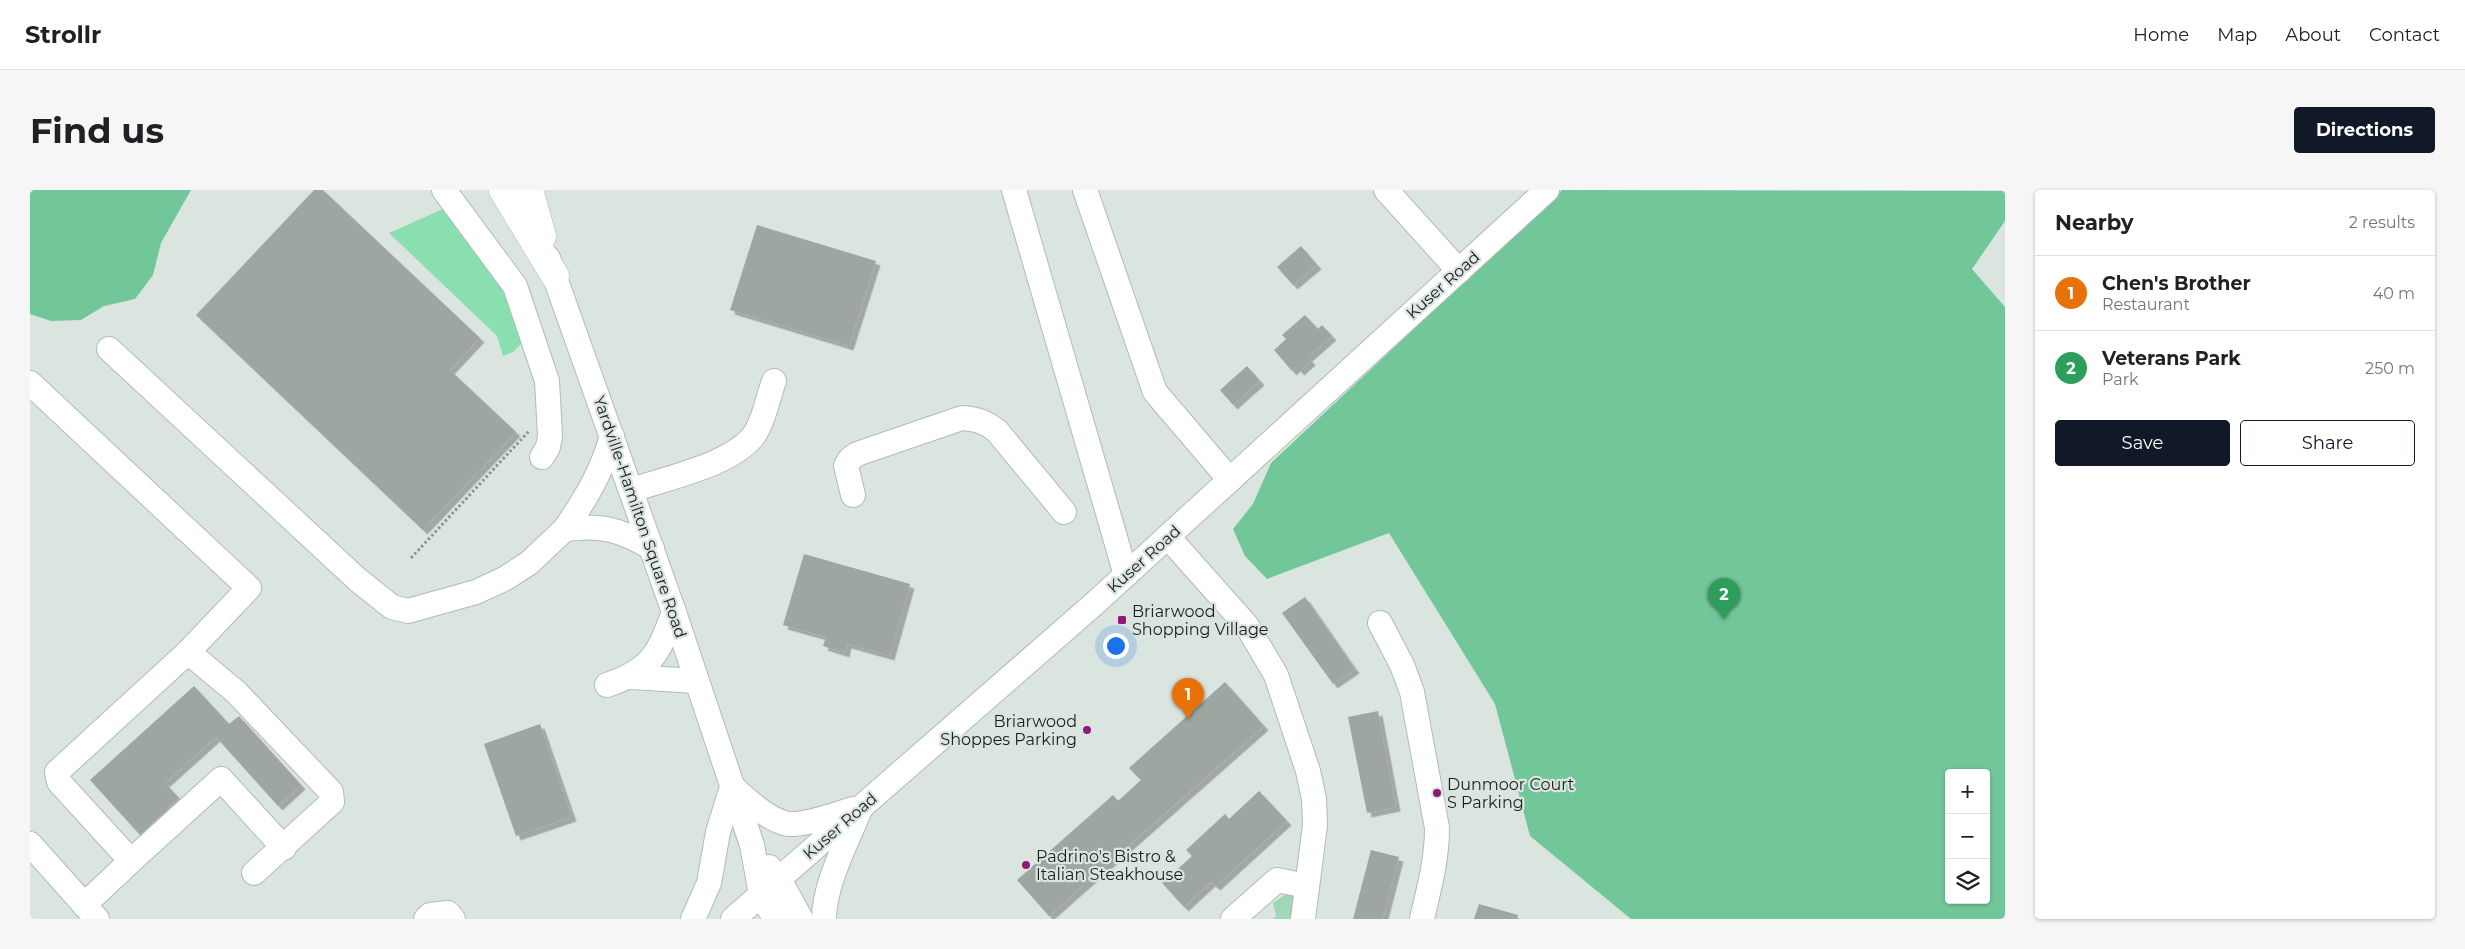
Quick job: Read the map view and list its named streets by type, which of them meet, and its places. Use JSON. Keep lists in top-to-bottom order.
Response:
{
  "streets": {
    "street": ["Kuser Road", "Yardville-Hamilton Square Road"]
  },
  "crossings": [
    ["Kuser Road", "Yardville-Hamilton Square Road"]
  ],
  "places": {
    "transit": ["Briarwood Shopping Village"],
    "other": ["Briarwood Shoppes Parking", "Dunmoor Court S Parking", "Padrino's Bistro & Italian Steakhouse"]
  },
  "page": {
    "header": "Strollr",
    "nav": [
      "Home",
      "Map",
      "About",
      "Contact"
    ],
    "buttons": [
      "Directions",
      ["Save", "Share"]
    ],
    "title": "Find us",
    "heading": ["Nearby", "2 results"],
    "list": [
      {
        "mark": "1",
        "name": "Chen's Brother",
        "note": "Restaurant",
        "value": "40 m"
      },
      {
        "mark": "2",
        "name": "Veterans Park",
        "note": "Park",
        "value": "250 m"
      }
    ],
    "pins": ["2", "1"],
    "map_buttons": ["+", "−"]
  }
}
